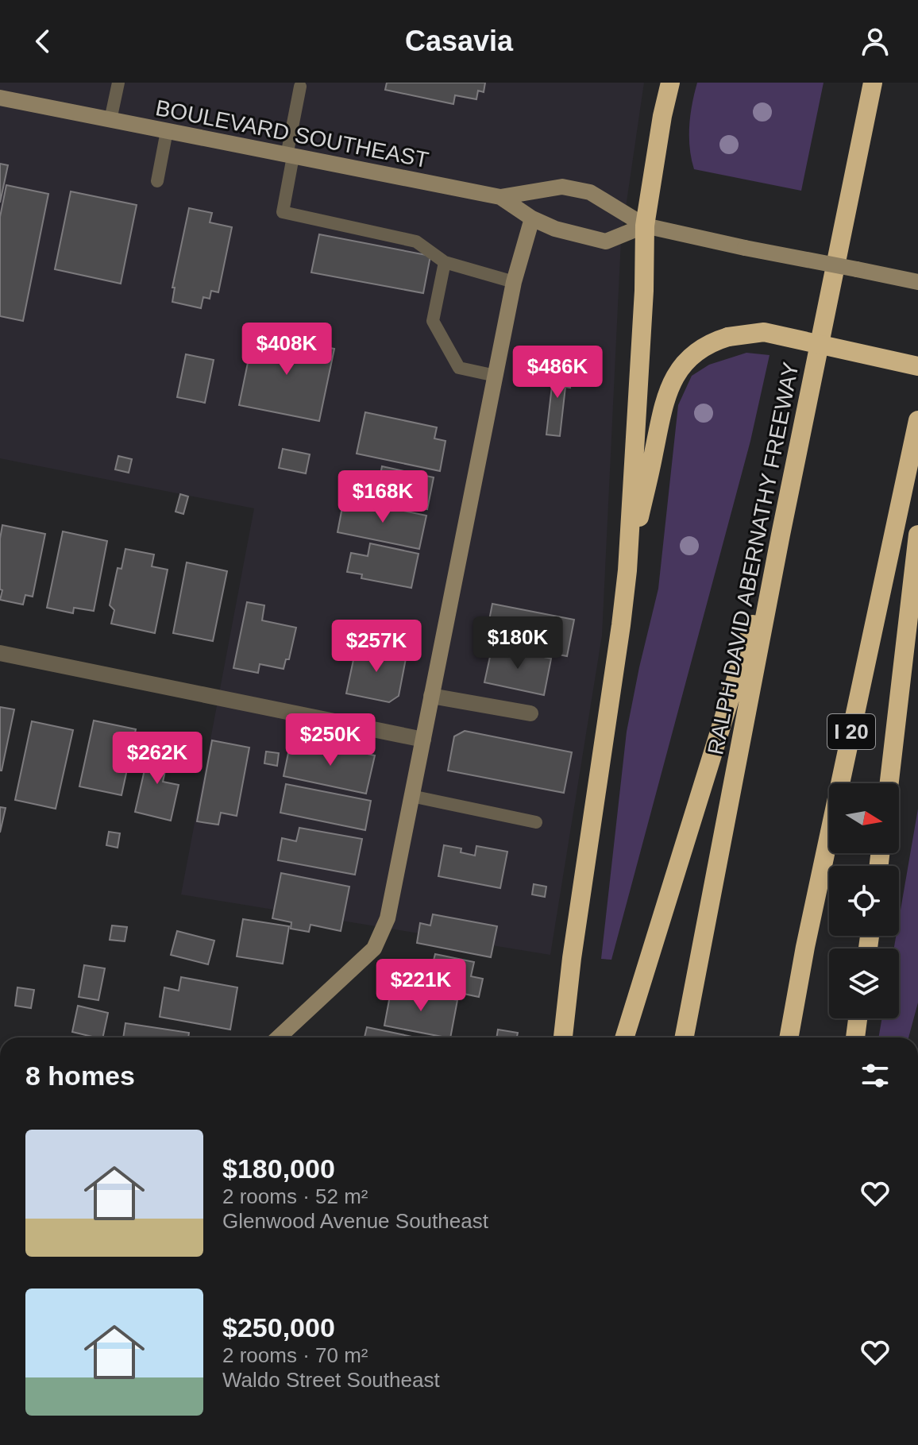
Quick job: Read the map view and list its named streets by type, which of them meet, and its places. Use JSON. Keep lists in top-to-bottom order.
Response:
{
  "streets": {
    "highway": ["RALPH DAVID ABERNATHY FREEWAY", "I 20"],
    "main road": ["BOULEVARD SOUTHEAST"]
  },
  "north": "right",
  "page": {
    "header": "Casavia",
    "price": [
      "$408K",
      "$486K",
      "$168K",
      "$180K",
      "$257K",
      "$250K",
      "$262K",
      "$221K"
    ],
    "heading": "8 homes",
    "list": [
      {
        "name": "$180,000",
        "note": "2 rooms · 52 m² · Glenwood Avenue Southeast"
      },
      {
        "name": "$250,000",
        "note": "2 rooms · 70 m² · Waldo Street Southeast"
      }
    ]
  }
}
